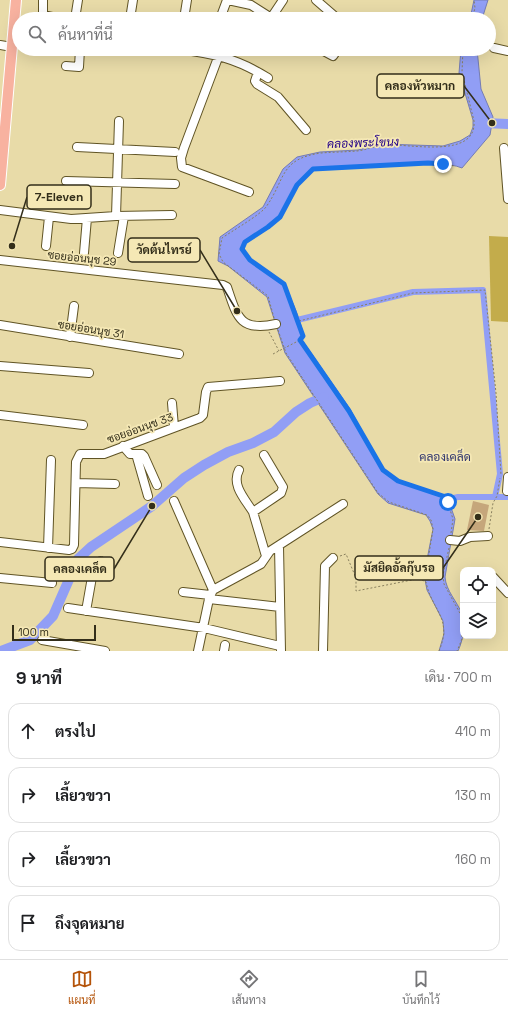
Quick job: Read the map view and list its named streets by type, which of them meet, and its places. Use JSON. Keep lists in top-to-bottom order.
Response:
{
  "streets": {
    "street": ["ซอยอ่อนนุช 29", "ซอยอ่อนนุช 31", "ซอยอ่อนนุช 33"]
  },
  "districts": ["คลองเคล็ด"],
  "water": ["คลองพระโขนง"],
  "places": [
    "คลองหัวหมาก",
    "7-Eleven",
    "วัดต้นไทรย์",
    "คลองเคล็ด",
    "มัสยิดอั้ลกุ๊บรอ"
  ],
  "scale_bar": "100 m",
  "page": {
    "search": "ค้นหาที่นี่",
    "scale": "100 m",
    "heading": ["9 นาที", "เดิน · 700 m"],
    "list": [
      ["ตรงไป", "410 m"],
      ["เลี้ยวขวา", "130 m"],
      ["เลี้ยวขวา", "160 m"],
      "ถึงจุดหมาย"
    ],
    "nav": ["แผนที่", "เส้นทาง", "บันทึกไว้"]
  }
}
